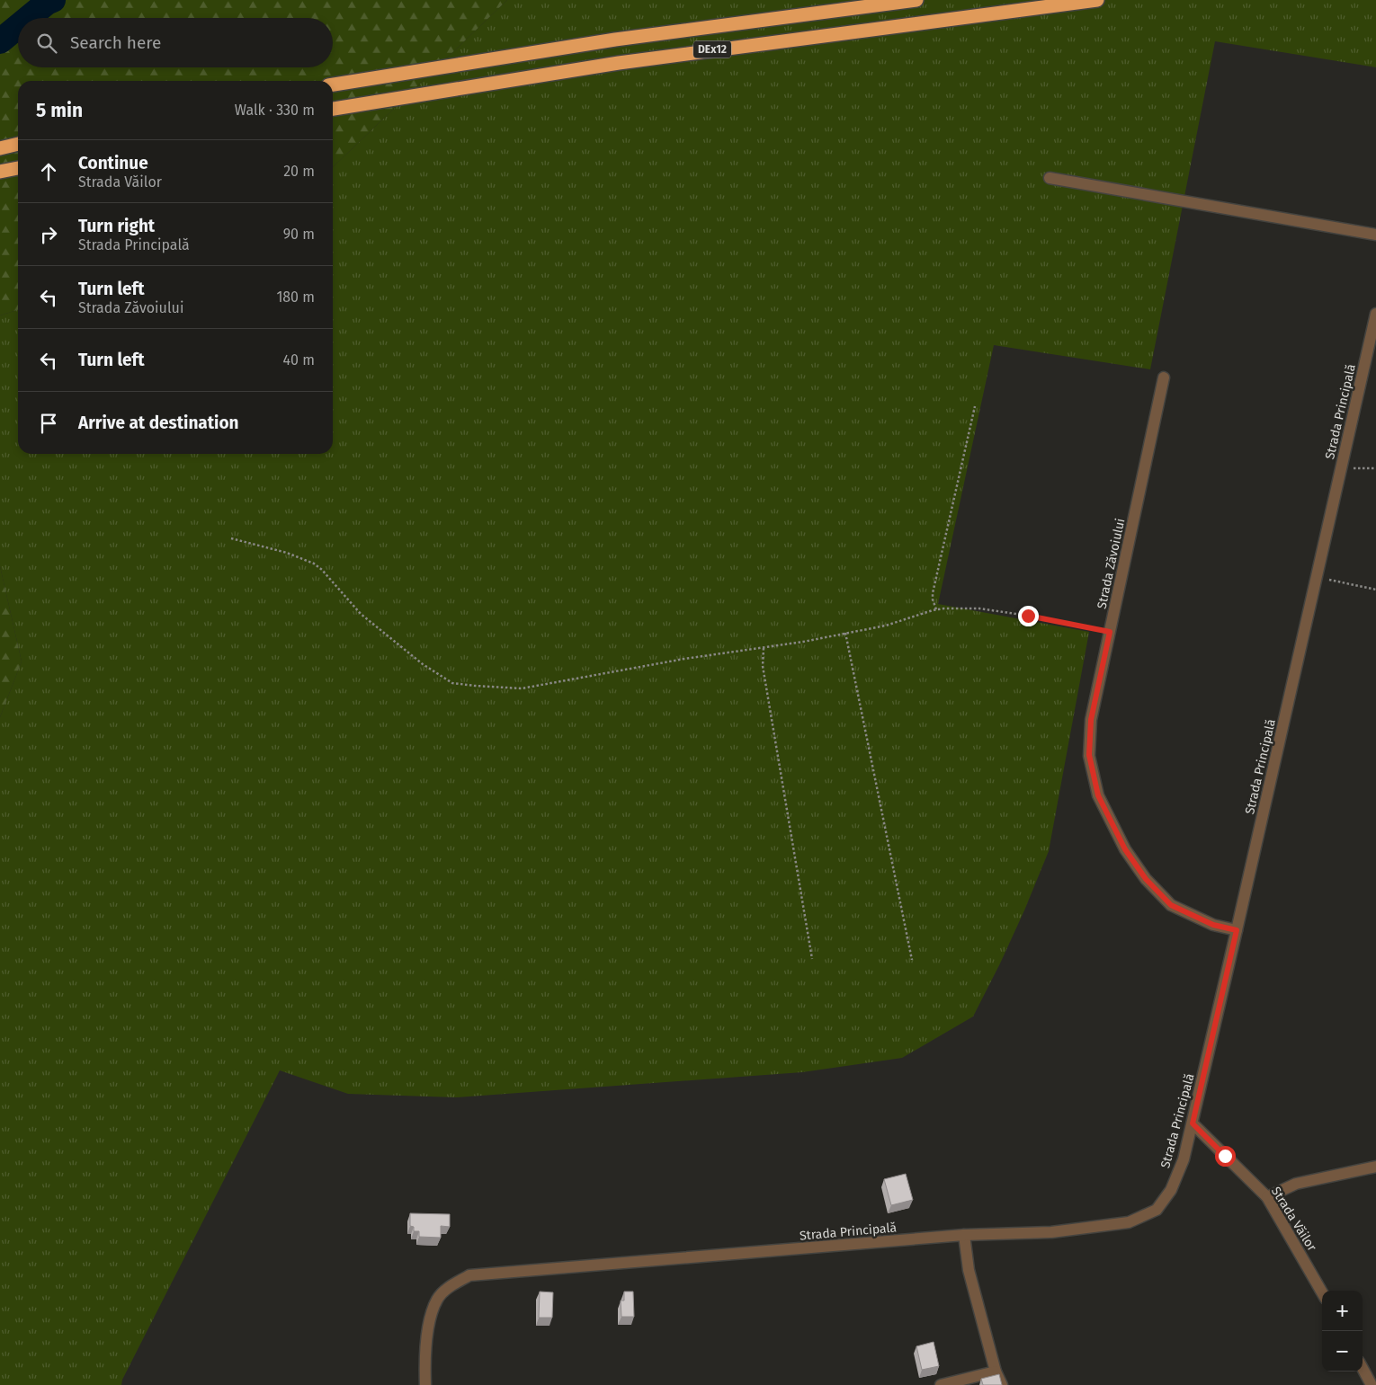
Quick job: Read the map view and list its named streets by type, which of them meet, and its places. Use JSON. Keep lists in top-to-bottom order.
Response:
{
  "streets": {
    "highway": ["DEx12"],
    "street": ["Strada Principală", "Strada Zăvoiului", "Strada Văilor"]
  },
  "crossings": [
    ["Strada Principală", "Strada Zăvoiului"],
    ["Strada Principală", "Strada Văilor"]
  ],
  "page": {
    "search": "Search here",
    "heading": ["5 min", "Walk · 330 m"],
    "list": [
      ["Continue", "Strada Văilor", "20 m"],
      ["Turn right", "Strada Principală", "90 m"],
      ["Turn left", "Strada Zăvoiului", "180 m"],
      ["Turn left", "40 m"],
      "Arrive at destination"
    ],
    "map_buttons": ["+", "−"]
  }
}
